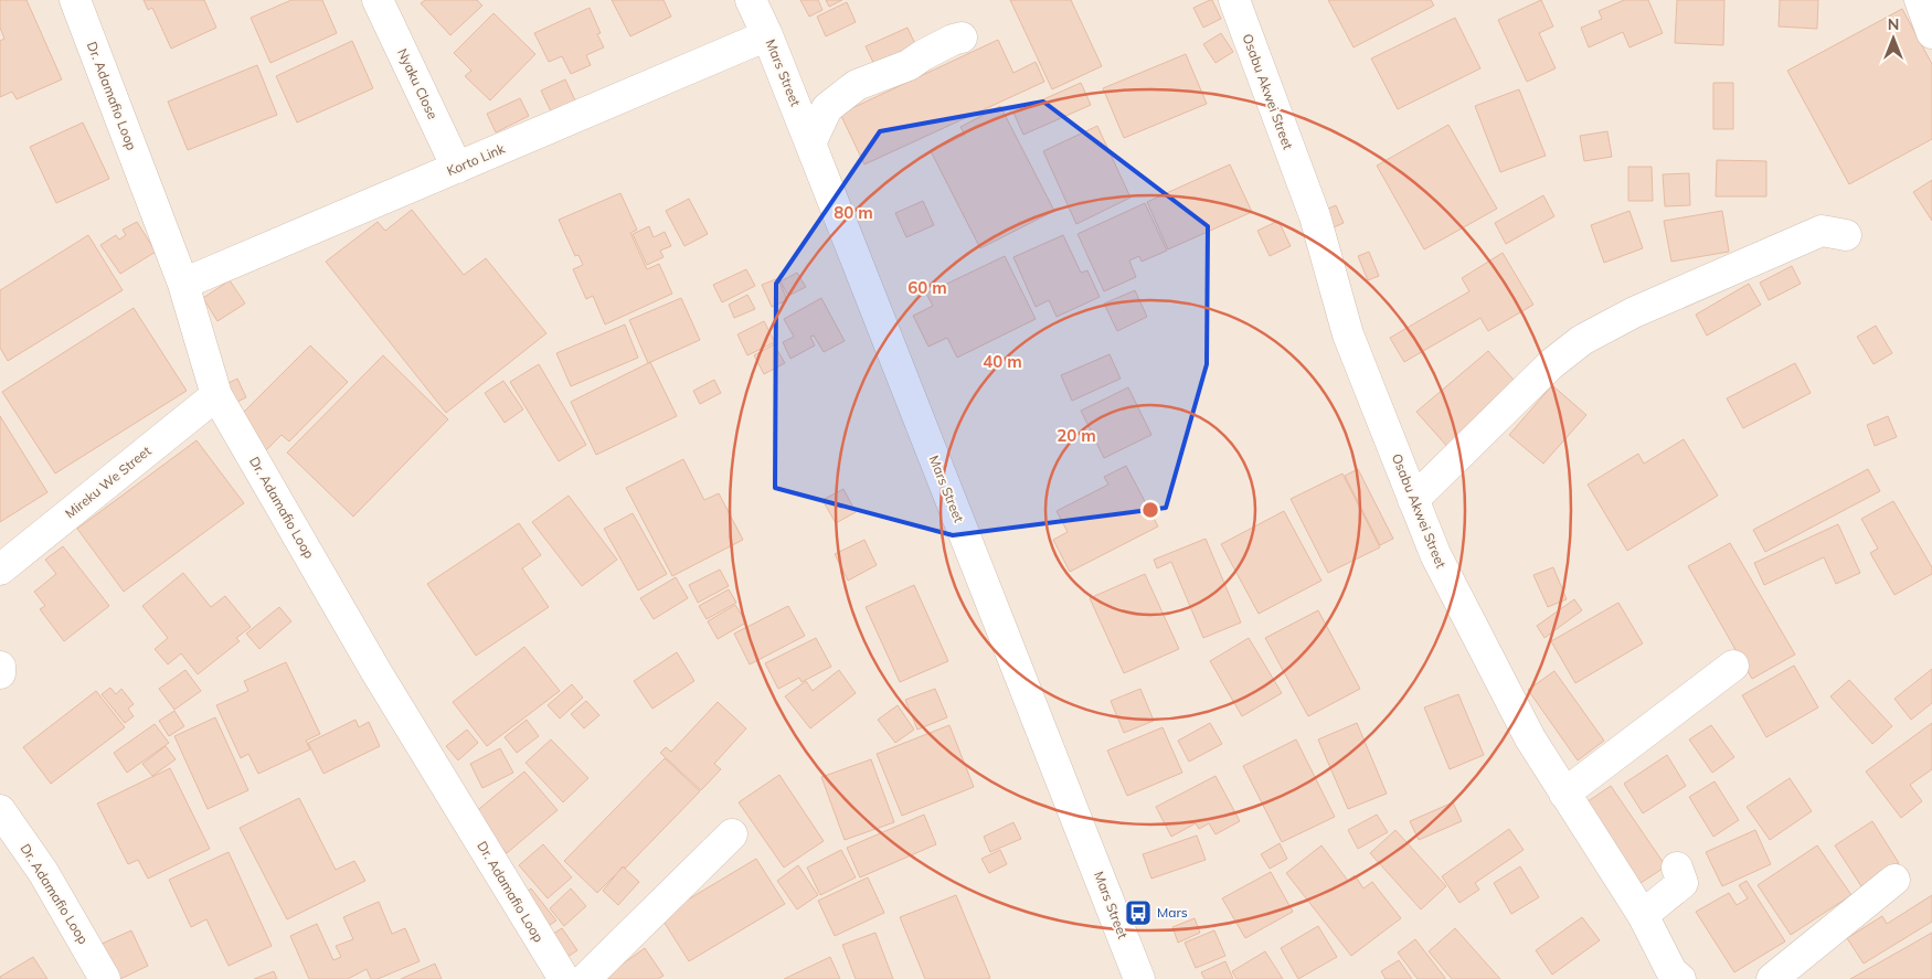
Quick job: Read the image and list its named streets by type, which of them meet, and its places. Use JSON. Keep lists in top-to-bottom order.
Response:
{
  "streets": {
    "street": [
      "Mars Street",
      "Nyaku Close",
      "Osabu Akwei Street",
      "Dr. Adamafio Loop",
      "Korto Link",
      "Mireku We Street"
    ]
  },
  "crossings": [
    ["Mars Street", "Korto Link"],
    ["Nyaku Close", "Korto Link"],
    ["Dr. Adamafio Loop", "Korto Link"],
    ["Dr. Adamafio Loop", "Mireku We Street"]
  ],
  "places": {
    "bus stop": ["Mars"]
  },
  "north": "top",
  "rings": [
    "80 m",
    "60 m",
    "40 m",
    "20 m"
  ]
}
